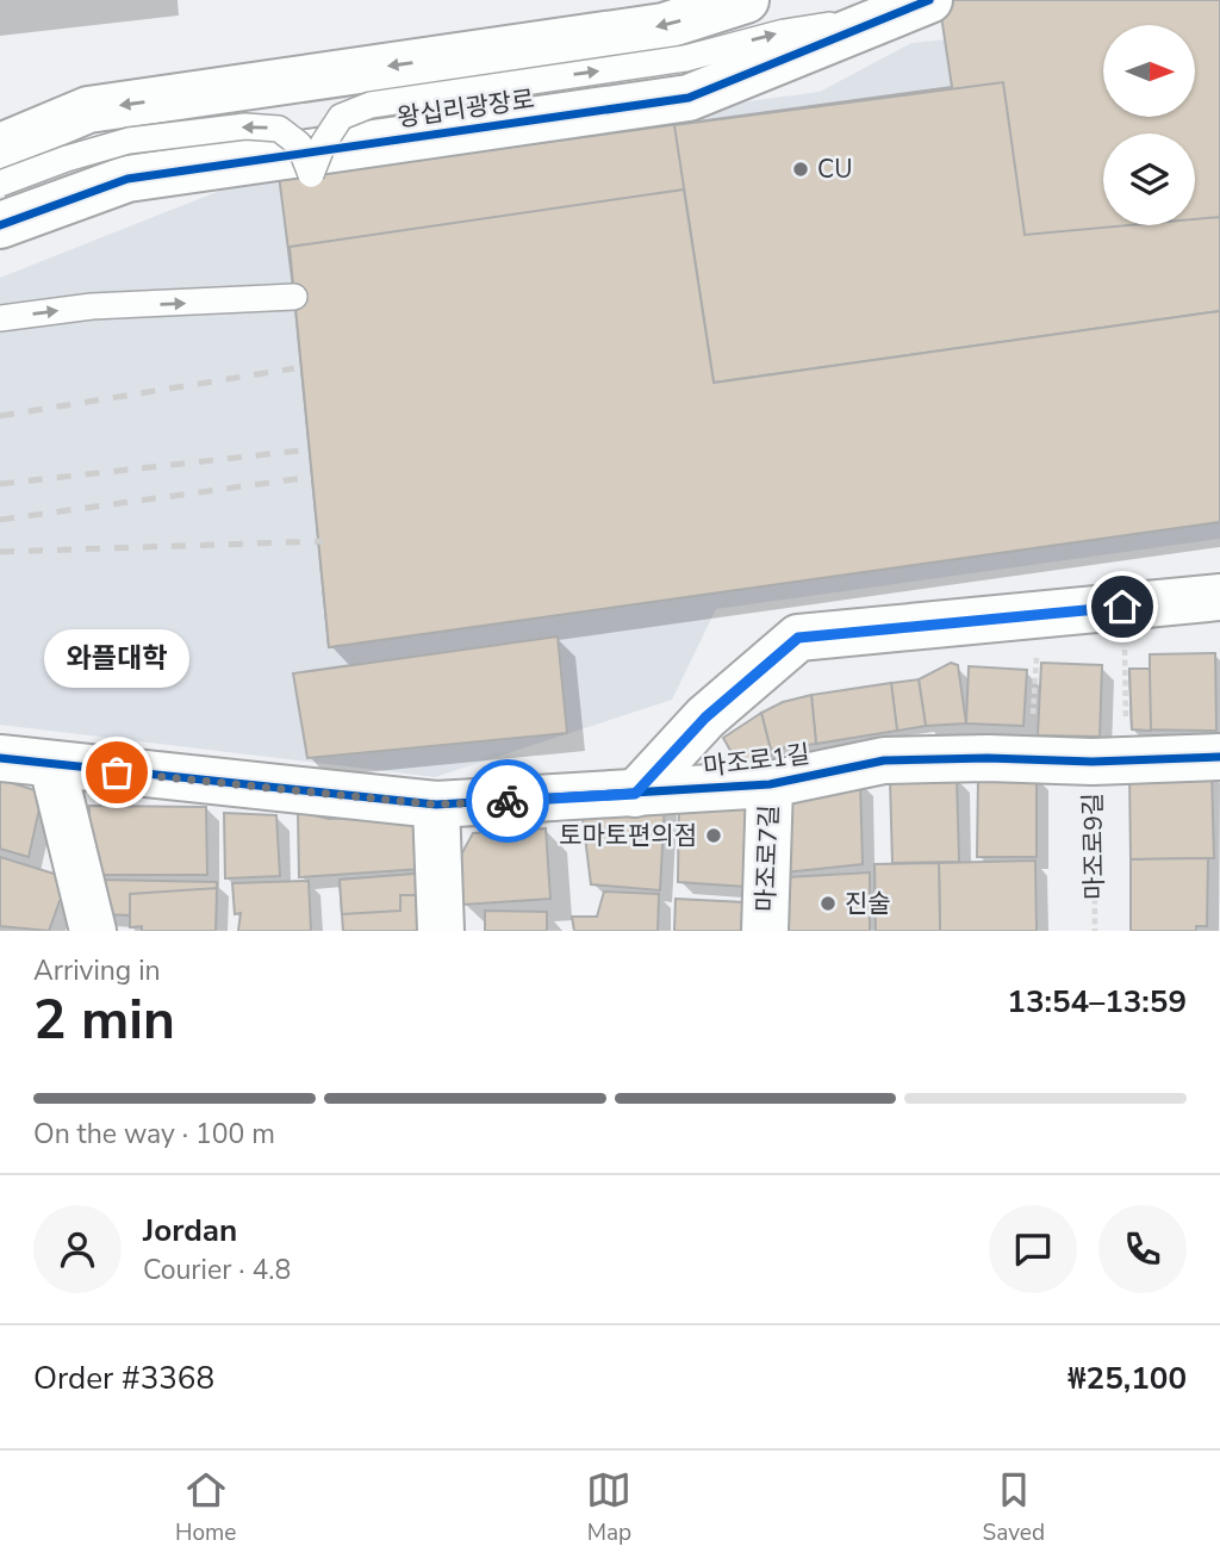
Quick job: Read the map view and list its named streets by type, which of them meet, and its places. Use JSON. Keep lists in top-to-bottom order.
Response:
{
  "streets": {
    "street": ["왕십리광장로", "마조로1길", "마조로7길"],
    "path": ["마조로9길"]
  },
  "crossings": [
    ["마조로1길", "마조로9길"],
    ["마조로1길", "마조로7길"]
  ],
  "places": [
    "CU",
    "와플대학",
    "토마토편의점",
    "진술"
  ],
  "north": "right",
  "page": {
    "bubble": "와플대학",
    "heading": ["2 min", "Arriving in", "13:54–13:59"],
    "panel": [
      "Jordan",
      "Courier · 4.8",
      "Order #3368",
      "₩25,100"
    ],
    "bar": "On the way · 100 m",
    "tabs": ["Home", "Map", "Saved"]
  }
}
